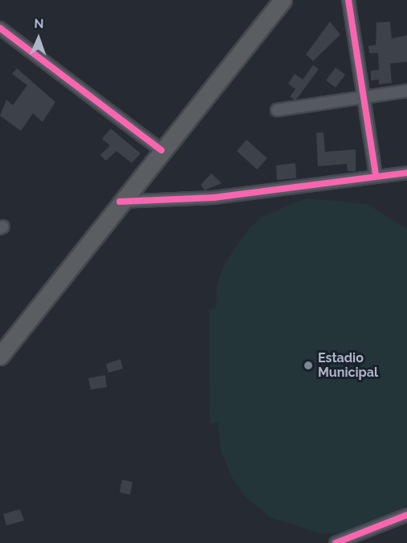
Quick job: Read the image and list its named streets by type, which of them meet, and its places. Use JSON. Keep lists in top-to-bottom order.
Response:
{
  "places": ["Estadio Municipal"],
  "north": "top"
}
